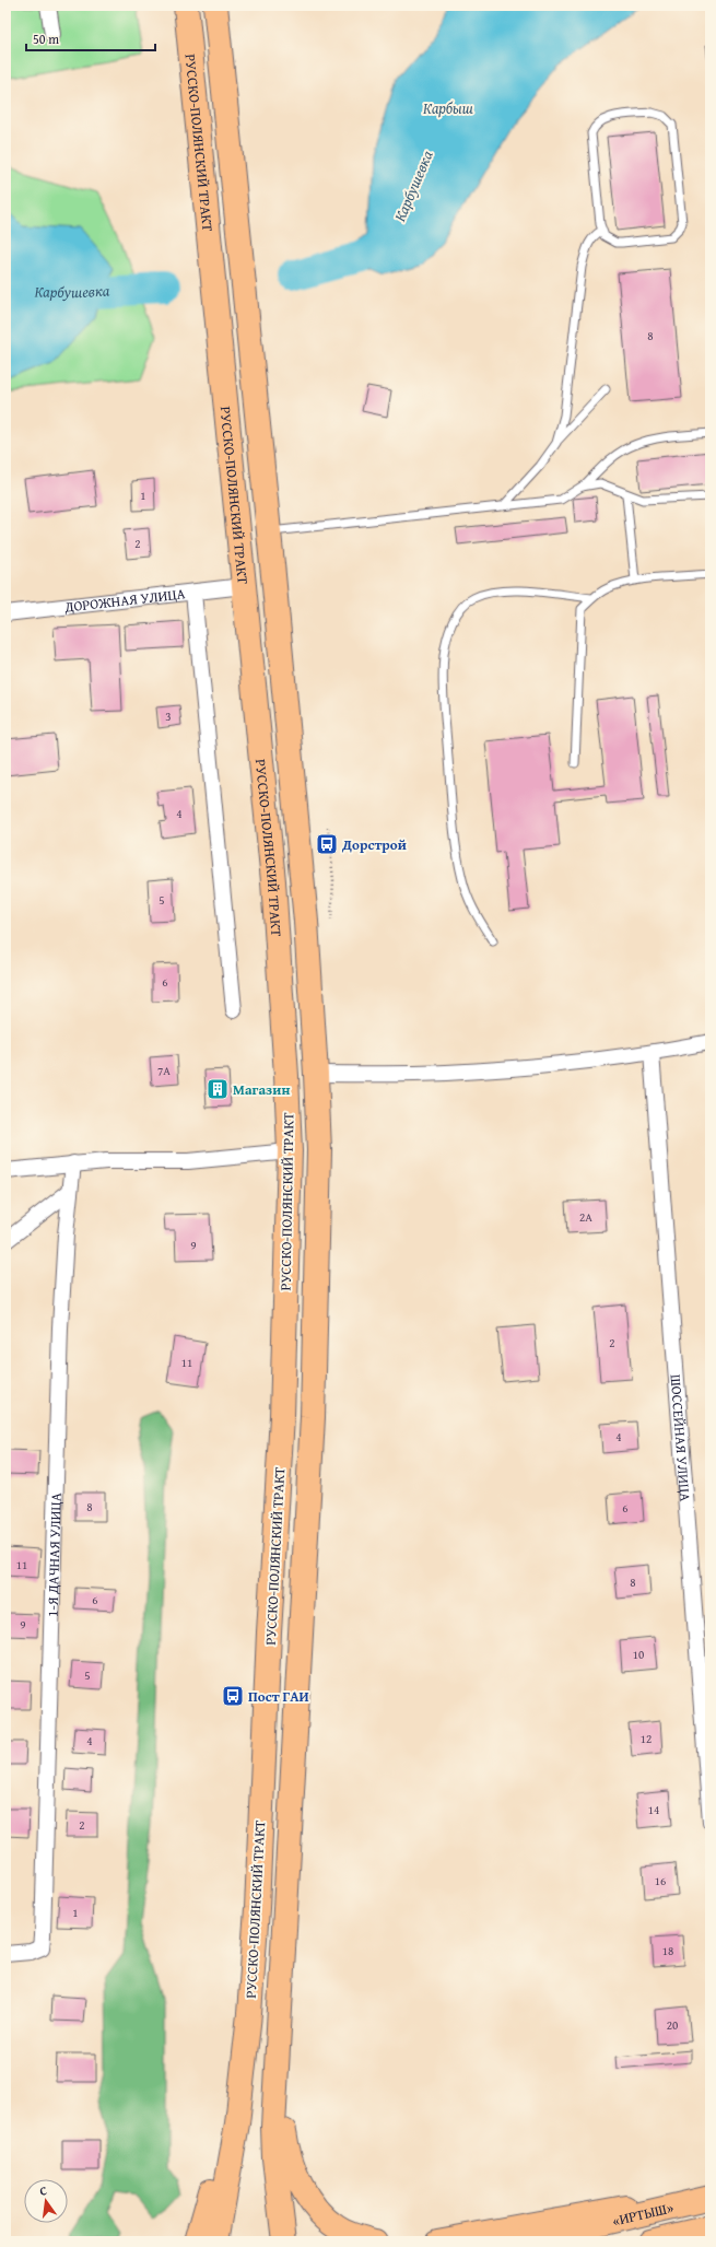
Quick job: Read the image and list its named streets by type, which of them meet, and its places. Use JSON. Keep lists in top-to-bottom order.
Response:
{
  "streets": {
    "main road": ["РУССКО-ПОЛЯНСКИЙ ТРАКТ", "«ИРТЫШ»"],
    "street": ["ДОРОЖНАЯ УЛИЦА", "ШОССЕЙНАЯ УЛИЦА", "1-Я ДАЧНАЯ УЛИЦА"]
  },
  "crossings": [
    ["РУССКО-ПОЛЯНСКИЙ ТРАКТ", "ДОРОЖНАЯ УЛИЦА"]
  ],
  "water": ["Карбыш", "Карбушевка"],
  "places": {
    "bus stop": ["Дорстрой", "Пост ГАИ"],
    "building": ["Магазин"]
  },
  "house_numbers": [
    "8",
    "1",
    "2",
    "3",
    "4",
    "5",
    "6",
    "7А",
    "2А",
    "9",
    "2",
    "11",
    "4",
    "8",
    "6",
    "11",
    "8",
    "6",
    "9",
    "10",
    "5",
    "12",
    "4",
    "14",
    "2",
    "16",
    "1",
    "18",
    "20"
  ],
  "scale_bar": "50 m",
  "north": "top"
}
